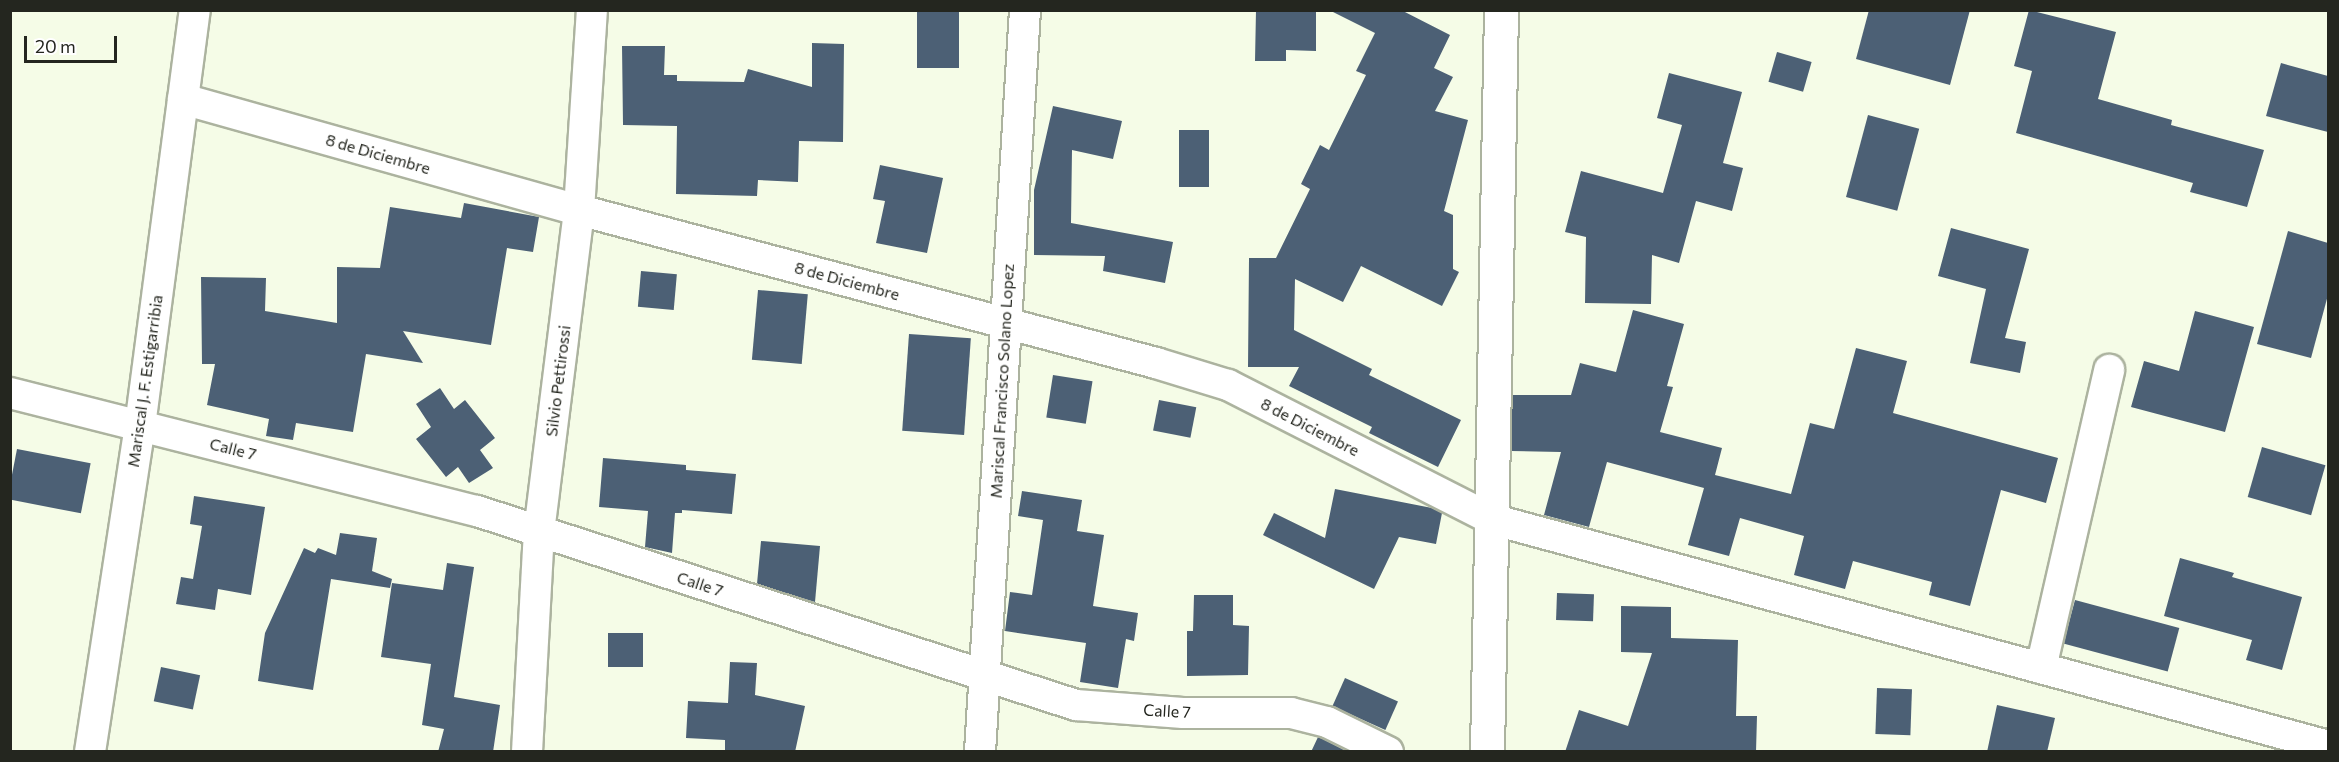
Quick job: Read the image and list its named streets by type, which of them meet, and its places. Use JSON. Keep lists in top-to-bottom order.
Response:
{
  "streets": {
    "street": [
      "8 de Diciembre",
      "Mariscal J. F. Estigarribia",
      "Silvio Pettirossi",
      "Mariscal Francisco Solano Lopez",
      "Calle 7"
    ]
  },
  "crossings": [
    ["8 de Diciembre", "Mariscal J. F. Estigarribia"],
    ["8 de Diciembre", "Silvio Pettirossi"],
    ["8 de Diciembre", "Mariscal Francisco Solano Lopez"],
    ["Mariscal J. F. Estigarribia", "Calle 7"],
    ["Silvio Pettirossi", "Calle 7"],
    ["Mariscal Francisco Solano Lopez", "Calle 7"]
  ],
  "scale_bar": "20 m"
}
